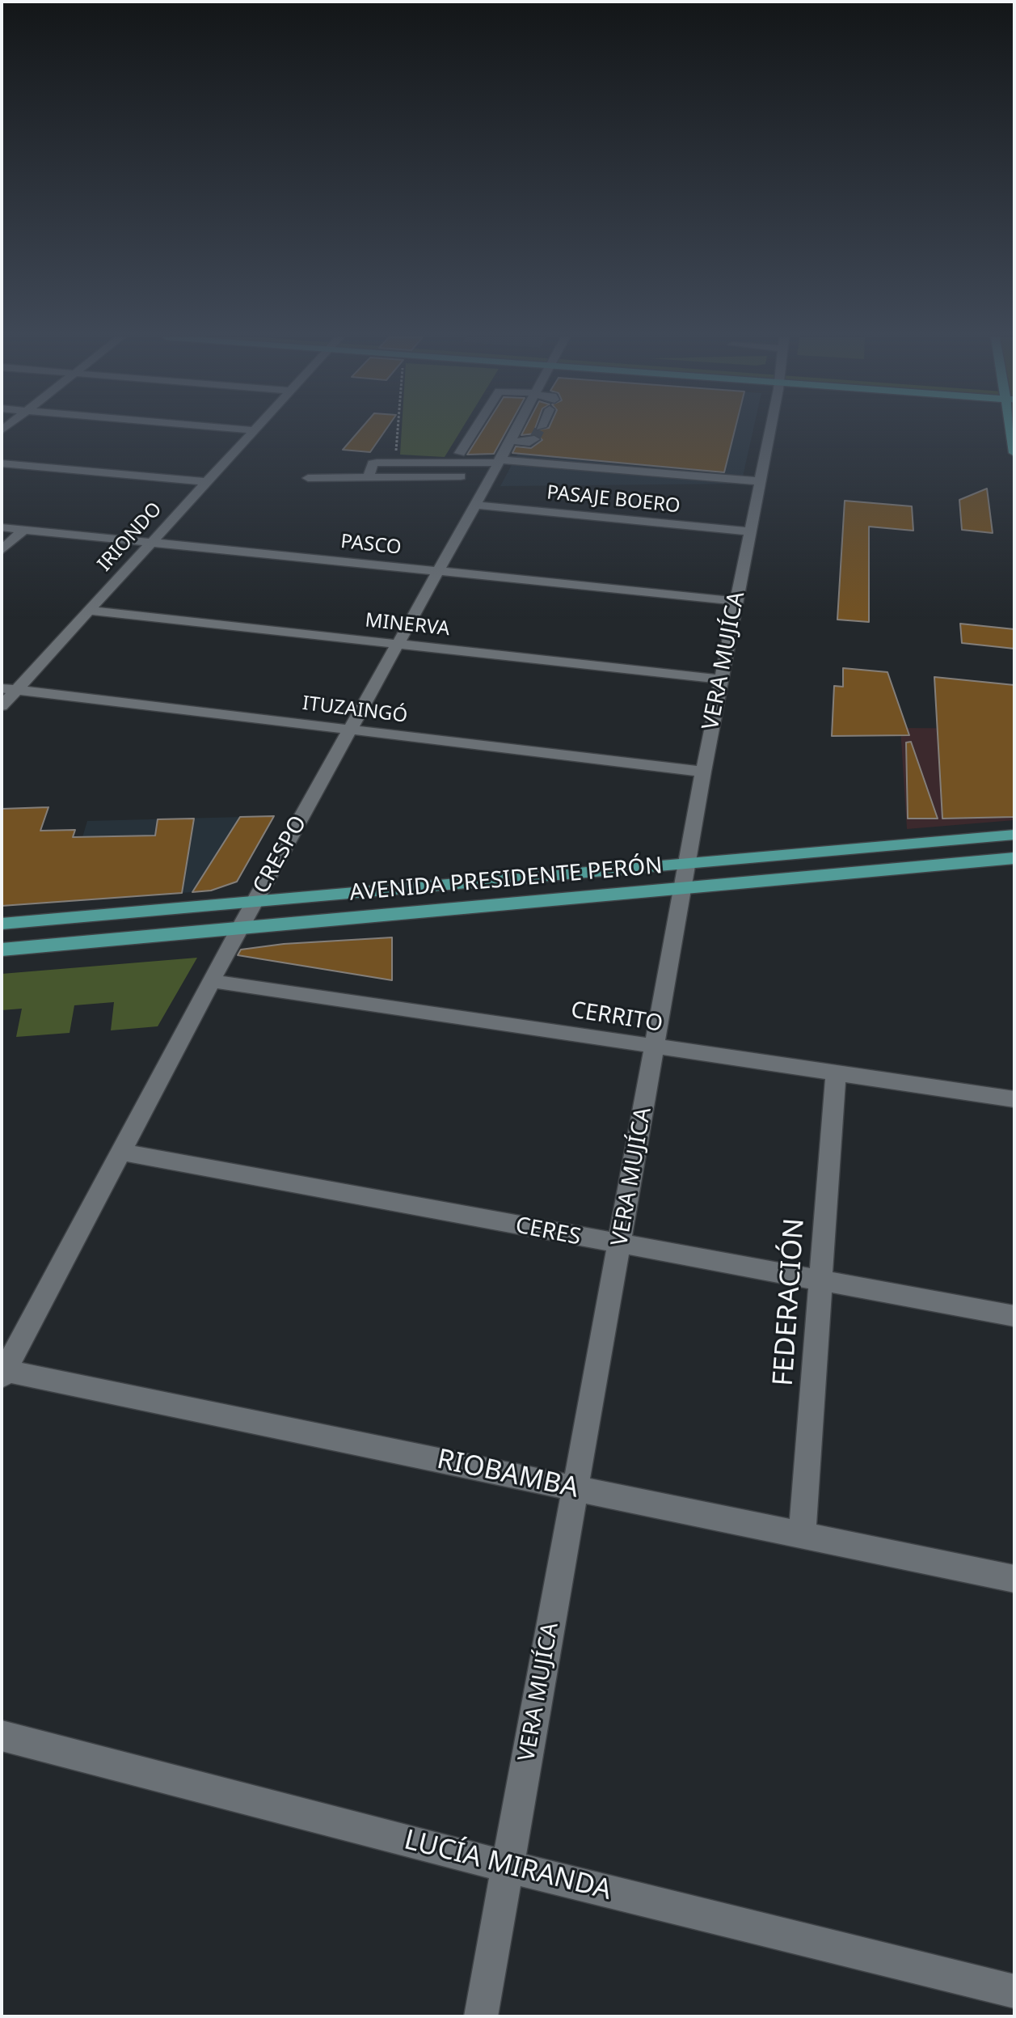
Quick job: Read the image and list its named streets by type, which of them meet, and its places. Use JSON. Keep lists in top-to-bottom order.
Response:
{
  "streets": {
    "main road": ["AVENIDA PRESIDENTE PERÓN"],
    "street": [
      "PASAJE BOERO",
      "IRIONDO",
      "PASCO",
      "MINERVA",
      "VERA MUJÍCA",
      "ITUZAINGÓ",
      "CRESPO",
      "CERRITO",
      "CERES",
      "FEDERACIÓN",
      "RIOBAMBA",
      "LUCÍA MIRANDA"
    ]
  },
  "crossings": [
    ["PASAJE BOERO", "VERA MUJÍCA"],
    ["PASAJE BOERO", "CRESPO"],
    ["IRIONDO", "PASCO"],
    ["IRIONDO", "MINERVA"],
    ["IRIONDO", "ITUZAINGÓ"],
    ["PASCO", "VERA MUJÍCA"],
    ["PASCO", "CRESPO"],
    ["MINERVA", "VERA MUJÍCA"],
    ["MINERVA", "CRESPO"],
    ["VERA MUJÍCA", "ITUZAINGÓ"],
    ["VERA MUJÍCA", "AVENIDA PRESIDENTE PERÓN"],
    ["VERA MUJÍCA", "CERRITO"],
    ["VERA MUJÍCA", "CERES"],
    ["VERA MUJÍCA", "RIOBAMBA"],
    ["VERA MUJÍCA", "LUCÍA MIRANDA"],
    ["ITUZAINGÓ", "CRESPO"],
    ["CRESPO", "AVENIDA PRESIDENTE PERÓN"],
    ["CRESPO", "CERRITO"],
    ["CRESPO", "CERES"],
    ["CRESPO", "RIOBAMBA"],
    ["CERRITO", "FEDERACIÓN"],
    ["CERES", "FEDERACIÓN"],
    ["FEDERACIÓN", "RIOBAMBA"]
  ]
}
